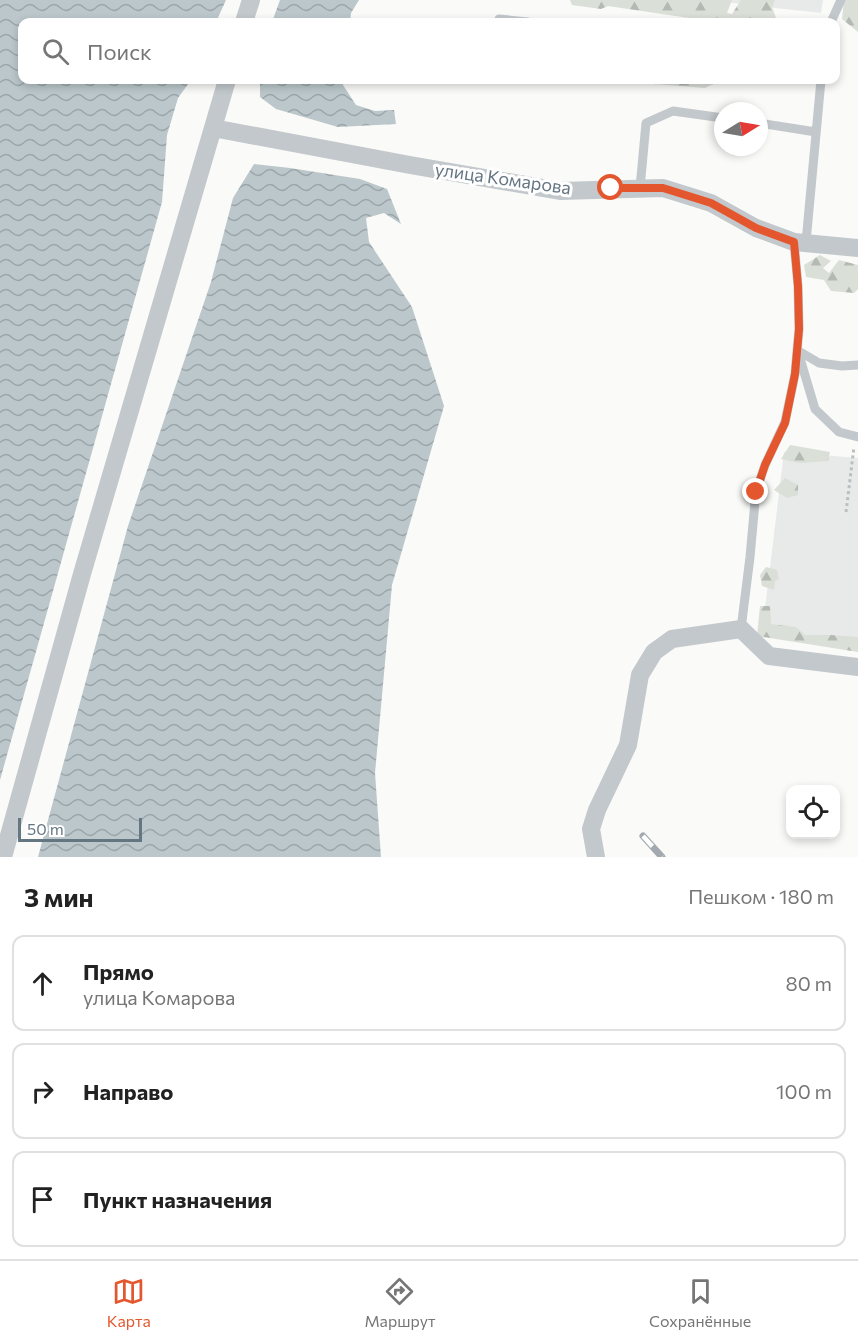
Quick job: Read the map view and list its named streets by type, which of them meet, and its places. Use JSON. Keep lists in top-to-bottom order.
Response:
{
  "streets": {
    "street": ["улица Комарова"]
  },
  "scale_bar": "50 m",
  "north": "right",
  "page": {
    "search": "Поиск",
    "scale": "50 m",
    "heading": ["3 мин", "Пешком · 180 m"],
    "list": [
      ["Прямо", "улица Комарова", "80 m"],
      ["Направо", "100 m"],
      "Пункт назначения"
    ],
    "nav": ["Карта", "Маршрут", "Сохранённые"]
  }
}
